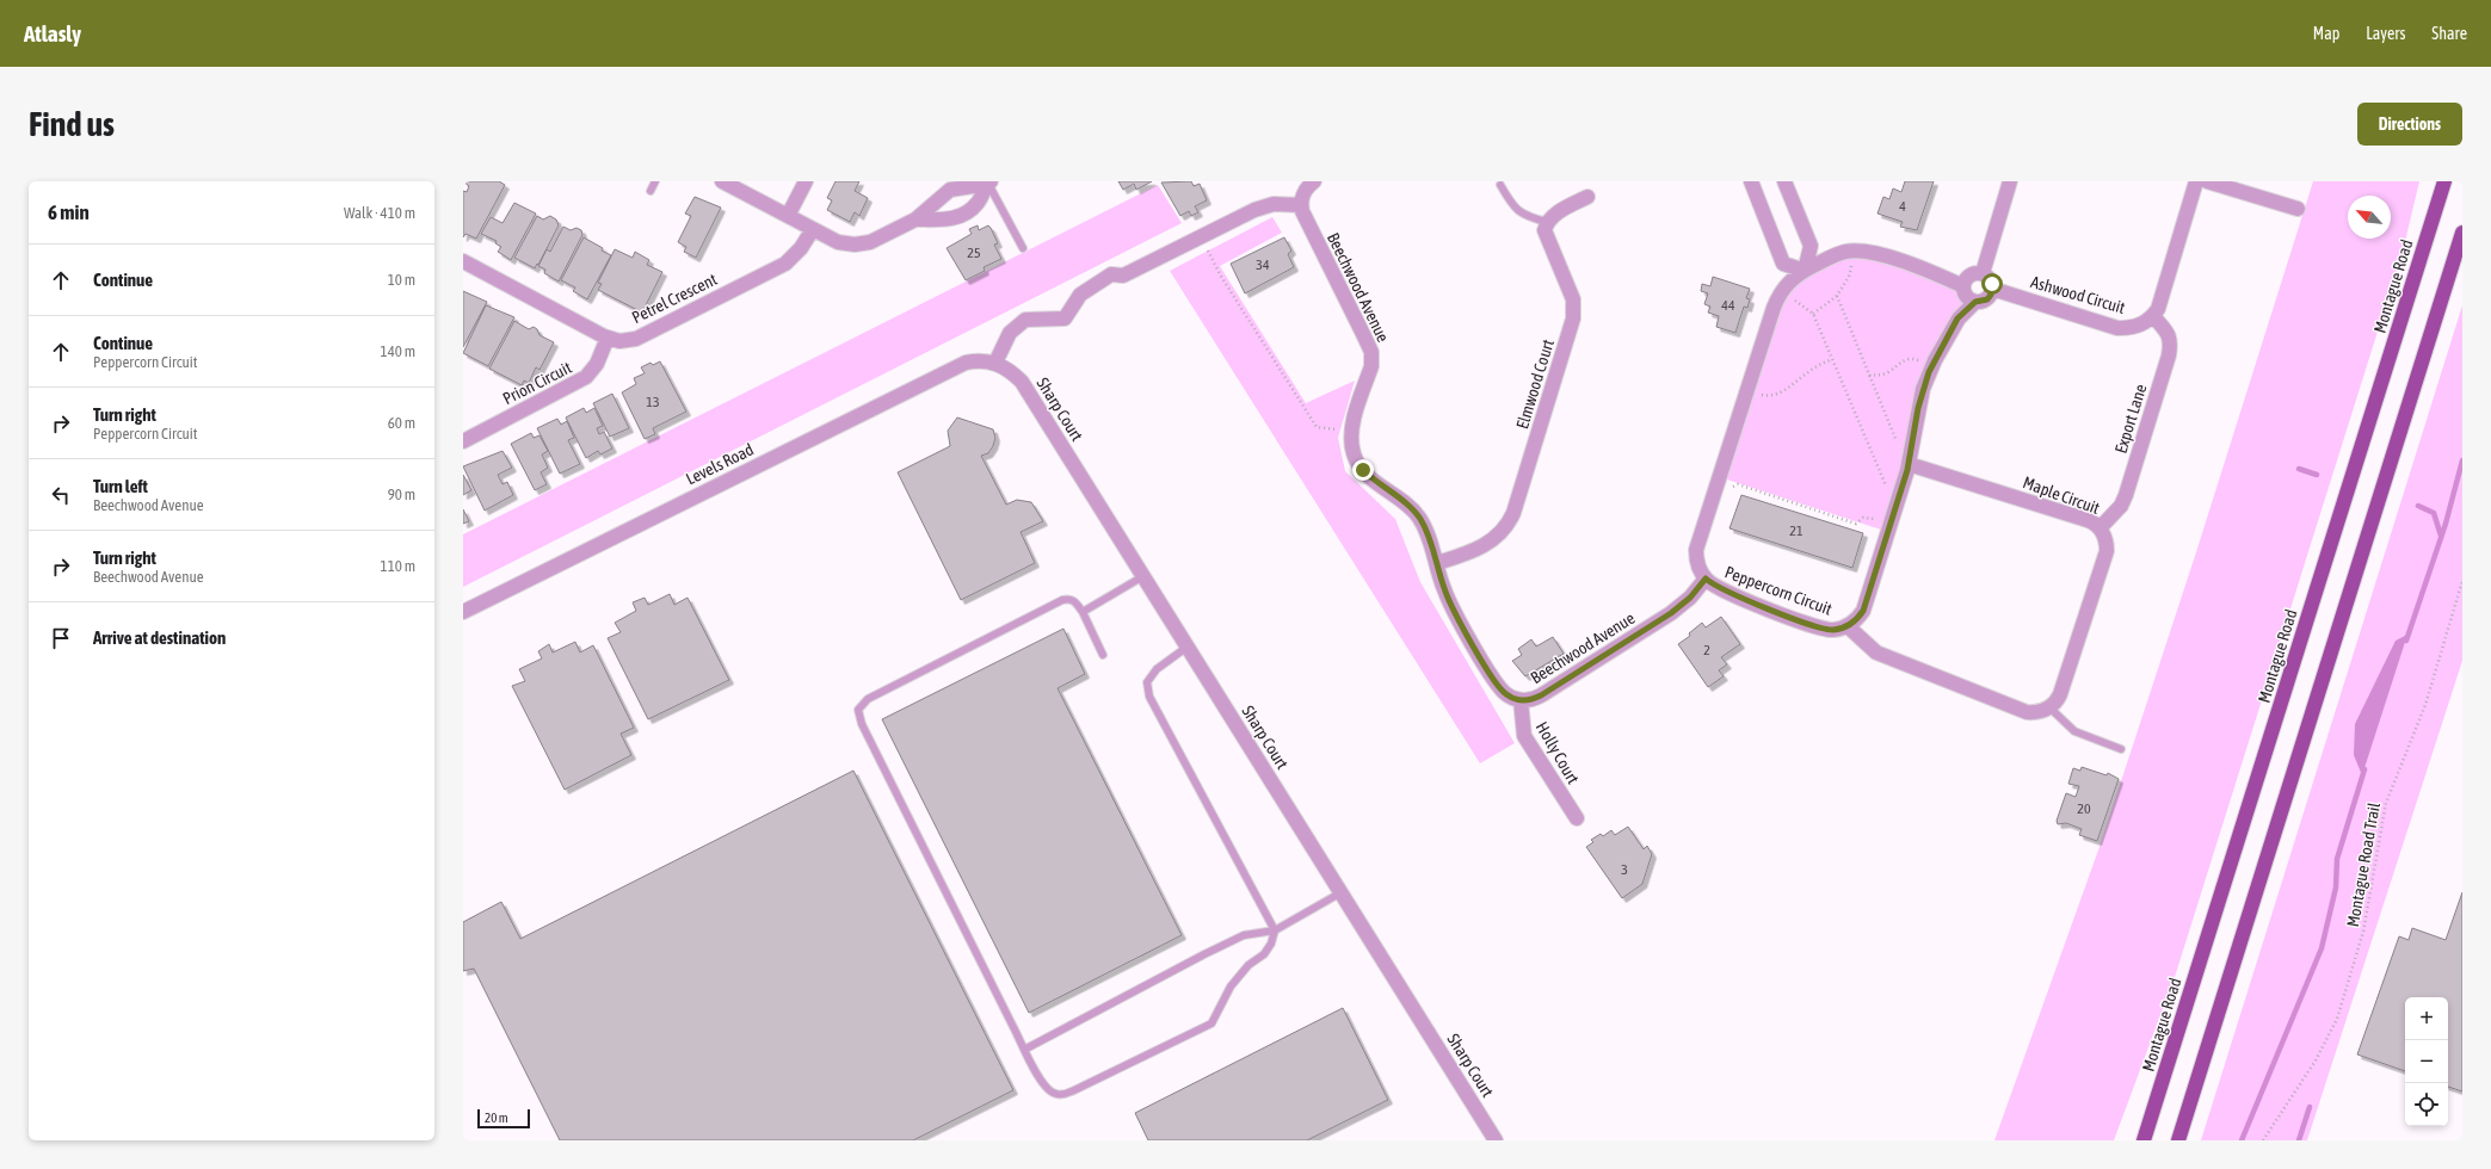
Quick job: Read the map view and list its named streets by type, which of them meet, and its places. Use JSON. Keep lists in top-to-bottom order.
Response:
{
  "streets": {
    "main road": ["Montague Road"],
    "street": [
      "Beechwood Avenue",
      "Ashwood Circuit",
      "Petrel Crescent",
      "Prion Circuit",
      "Elmwood Court",
      "Sharp Court",
      "Export Lane",
      "Levels Road",
      "Maple Circuit",
      "Peppercorn Circuit",
      "Holly Court"
    ],
    "path": ["Montague Road Trail"]
  },
  "crossings": [
    ["Beechwood Avenue", "Elmwood Court"],
    ["Beechwood Avenue", "Peppercorn Circuit"],
    ["Beechwood Avenue", "Holly Court"],
    ["Ashwood Circuit", "Export Lane"],
    ["Ashwood Circuit", "Peppercorn Circuit"],
    ["Petrel Crescent", "Prion Circuit"],
    ["Sharp Court", "Levels Road"],
    ["Export Lane", "Maple Circuit"],
    ["Maple Circuit", "Peppercorn Circuit"]
  ],
  "house_numbers": [
    "4",
    "25",
    "34",
    "44",
    "13",
    "21",
    "2",
    "20",
    "3"
  ],
  "scale_bar": "20 m",
  "north": "top left",
  "page": {
    "header": "Atlasly",
    "nav": ["Map", "Layers", "Share"],
    "buttons": "Directions",
    "title": "Find us",
    "heading": ["6 min", "Walk · 410 m"],
    "list": [
      ["Continue", "10 m"],
      ["Continue", "Peppercorn Circuit", "140 m"],
      ["Turn right", "Peppercorn Circuit", "60 m"],
      ["Turn left", "Beechwood Avenue", "90 m"],
      ["Turn right", "Beechwood Avenue", "110 m"],
      "Arrive at destination"
    ],
    "map_buttons": ["+", "−"],
    "scale": "20 m"
  }
}
